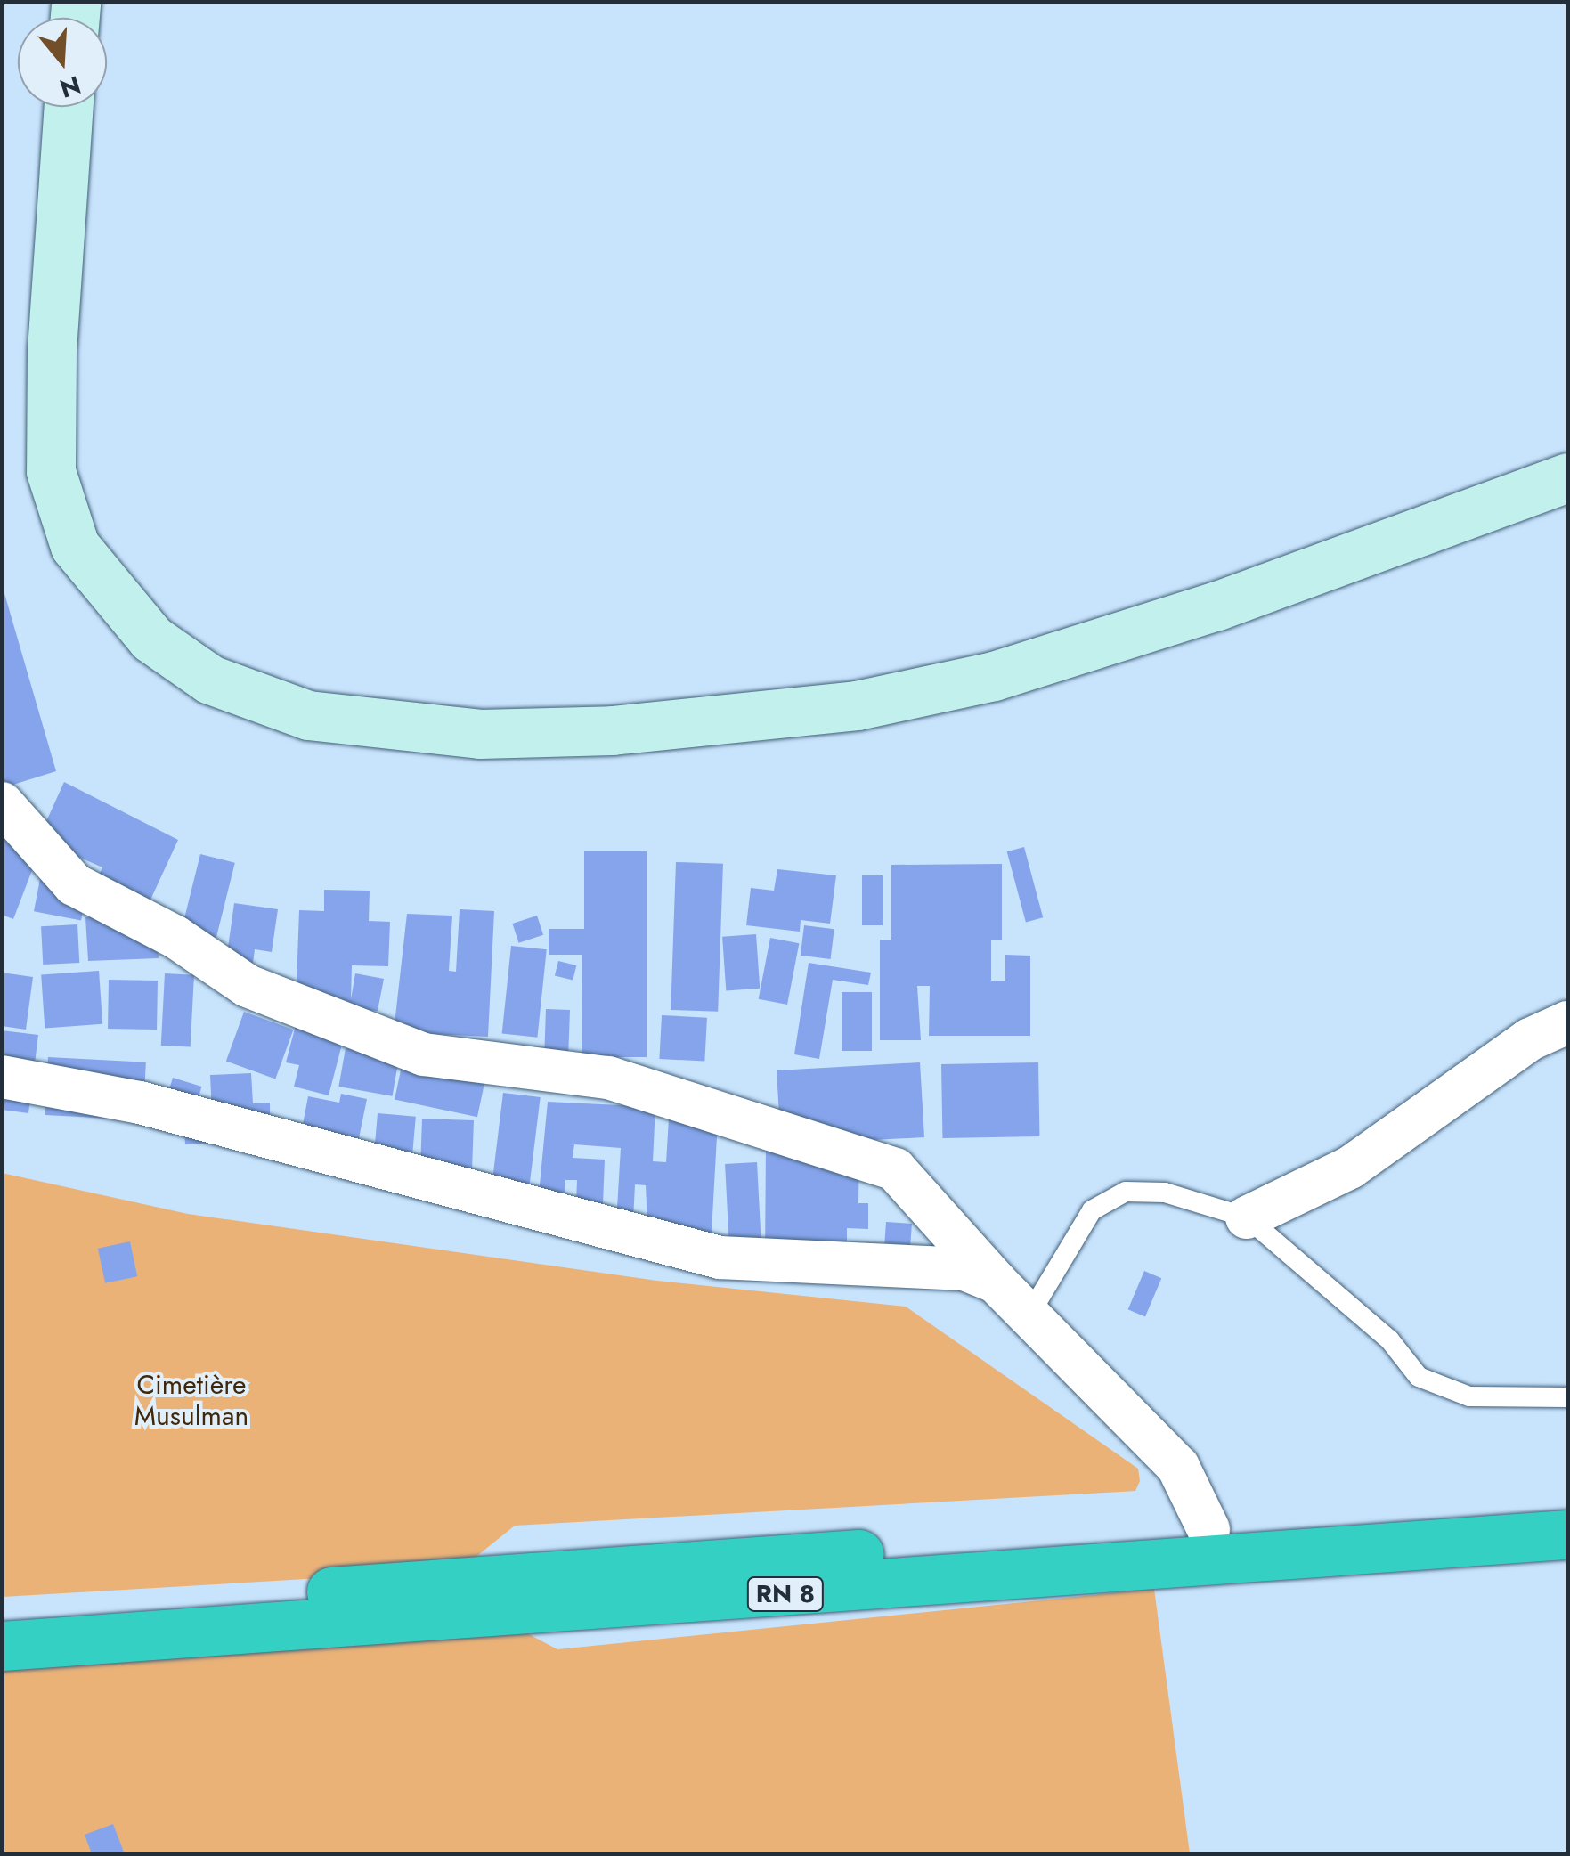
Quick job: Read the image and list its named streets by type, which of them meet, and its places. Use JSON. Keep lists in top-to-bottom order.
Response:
{
  "streets": {
    "highway": ["RN 8"]
  },
  "parks": ["Cimetière Musulman"],
  "north": "bottom"
}
